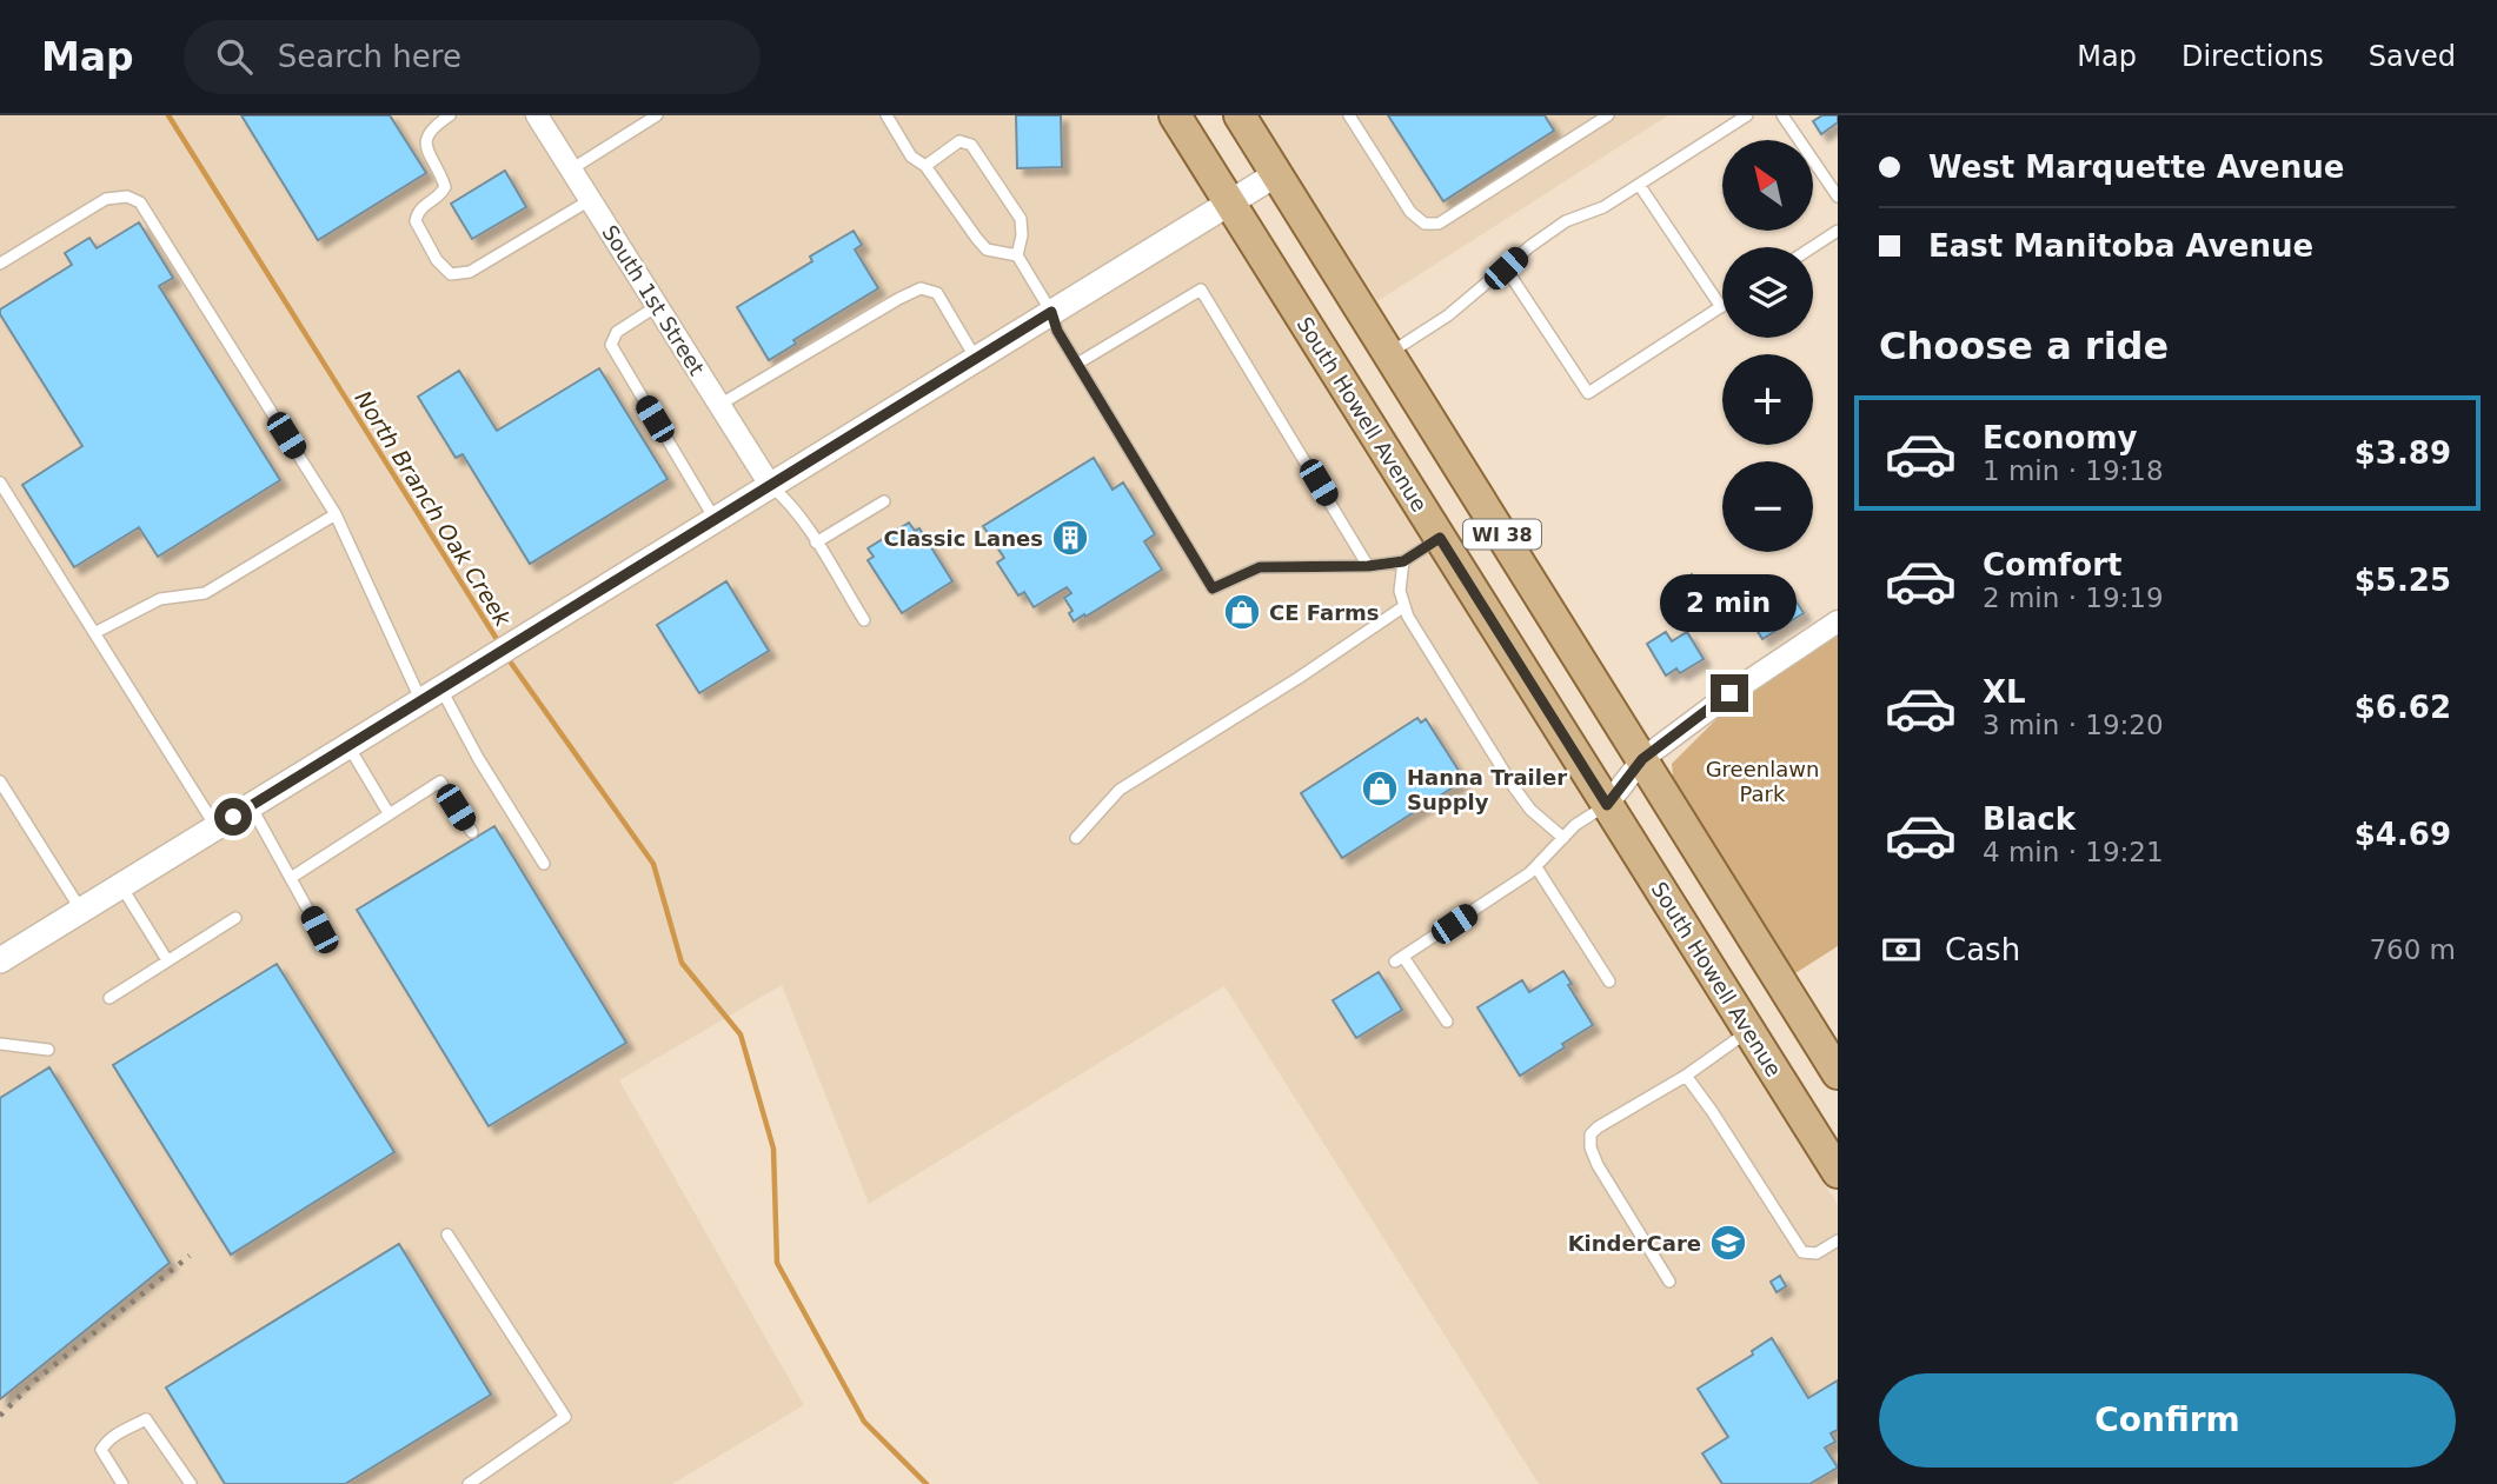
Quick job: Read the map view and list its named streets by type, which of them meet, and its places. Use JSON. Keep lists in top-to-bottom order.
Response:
{
  "streets": {
    "main road": ["South Howell Avenue", "WI 38"],
    "street": ["South 1st Street"]
  },
  "water": ["North Branch Oak Creek"],
  "parks": ["Greenlawn Park"],
  "places": {
    "building": ["Classic Lanes"],
    "shop": ["CE Farms", "Hanna Trailer Supply"],
    "school or university": ["KinderCare"]
  },
  "north": "top left",
  "page": {
    "header": "Map",
    "search": "Search here",
    "nav": ["Map", "Directions", "Saved"],
    "banner": ["West Marquette Avenue", "East Manitoba Avenue"],
    "map_buttons": ["+", "−"],
    "heading": "Choose a ride",
    "list": [
      {
        "name": "Economy",
        "note": "1 min · 19:18",
        "value": "$3.89"
      },
      {
        "name": "Comfort",
        "note": "2 min · 19:19",
        "value": "$5.25"
      },
      {
        "name": "XL",
        "note": "3 min · 19:20",
        "value": "$6.62"
      },
      {
        "name": "Black",
        "note": "4 min · 19:21",
        "value": "$4.69"
      }
    ],
    "bubble": "2 min",
    "pay": ["Cash", "760 m"],
    "buttons": "Confirm"
  }
}
